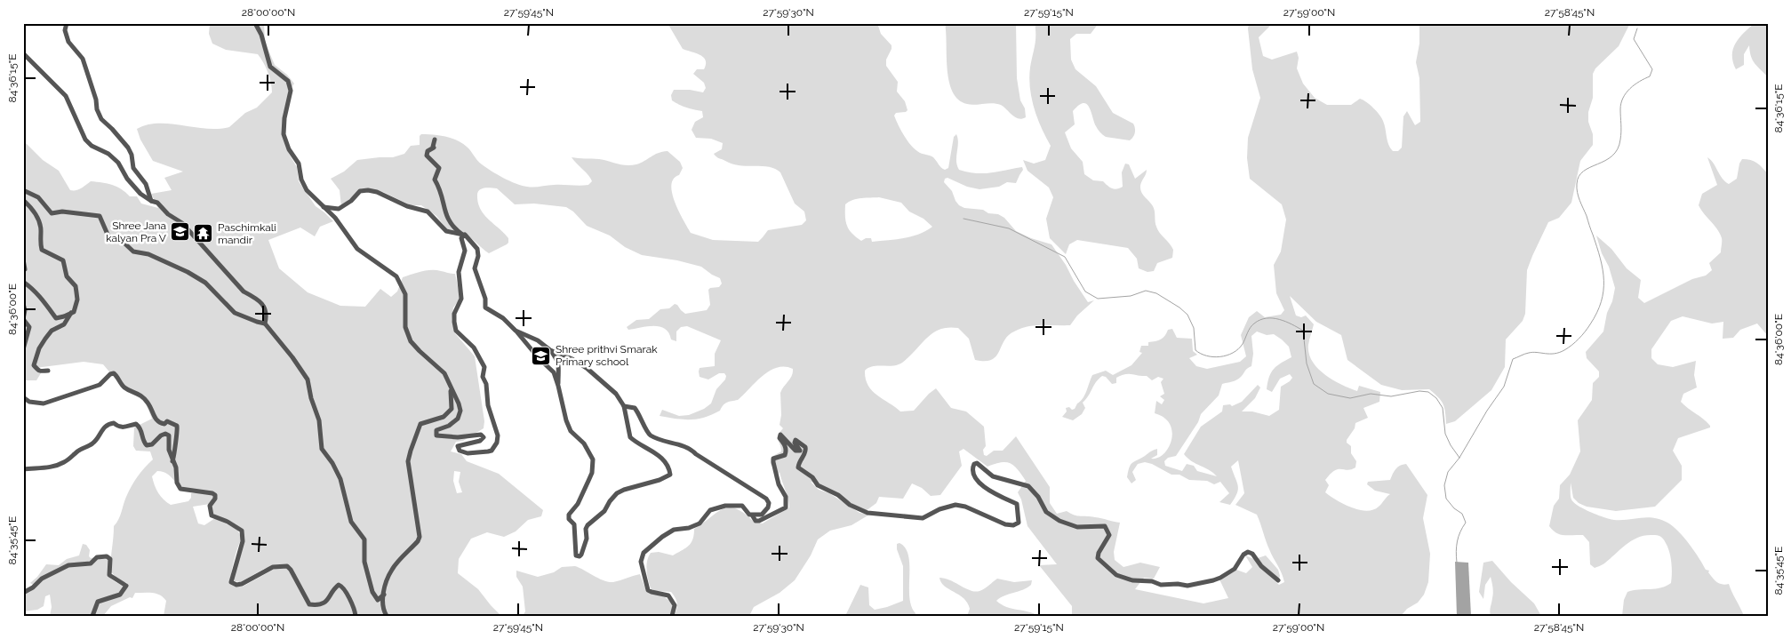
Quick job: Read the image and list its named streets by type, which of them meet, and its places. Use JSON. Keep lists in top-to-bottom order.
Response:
{
  "places": {
    "school or university": ["Shree Jana kalyan Pra V", "Shree prithvi Smarak Primary school"],
    "temple": ["Paschimkali mandir"]
  },
  "coordinates": [
    "28°00'00\"N",
    "27°59'45\"N",
    "27°59'30\"N",
    "27°59'15\"N",
    "27°59'00\"N",
    "27°58'45\"N",
    "84°36'15\"E",
    "84°36'00\"E",
    "84°35'45\"E"
  ]
}
